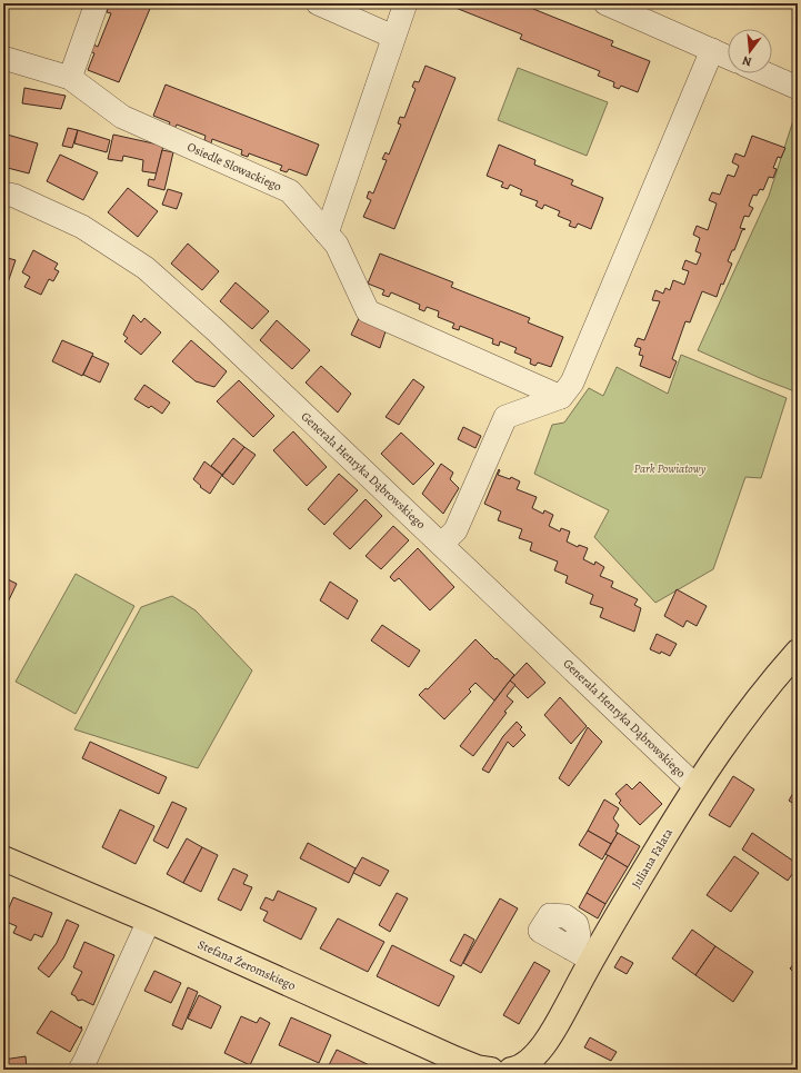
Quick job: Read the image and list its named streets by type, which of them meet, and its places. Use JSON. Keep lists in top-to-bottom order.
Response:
{
  "streets": {
    "main road": ["Juliana Fałata", "Stefana Żeromskiego"],
    "street": ["Osiedle Słowackiego", "Generała Henryka Dąbrowskiego"]
  },
  "crossings": [
    ["Generała Henryka Dąbrowskiego", "Juliana Fałata"]
  ],
  "parks": ["Park Powiatowy"],
  "north": "bottom"
}
